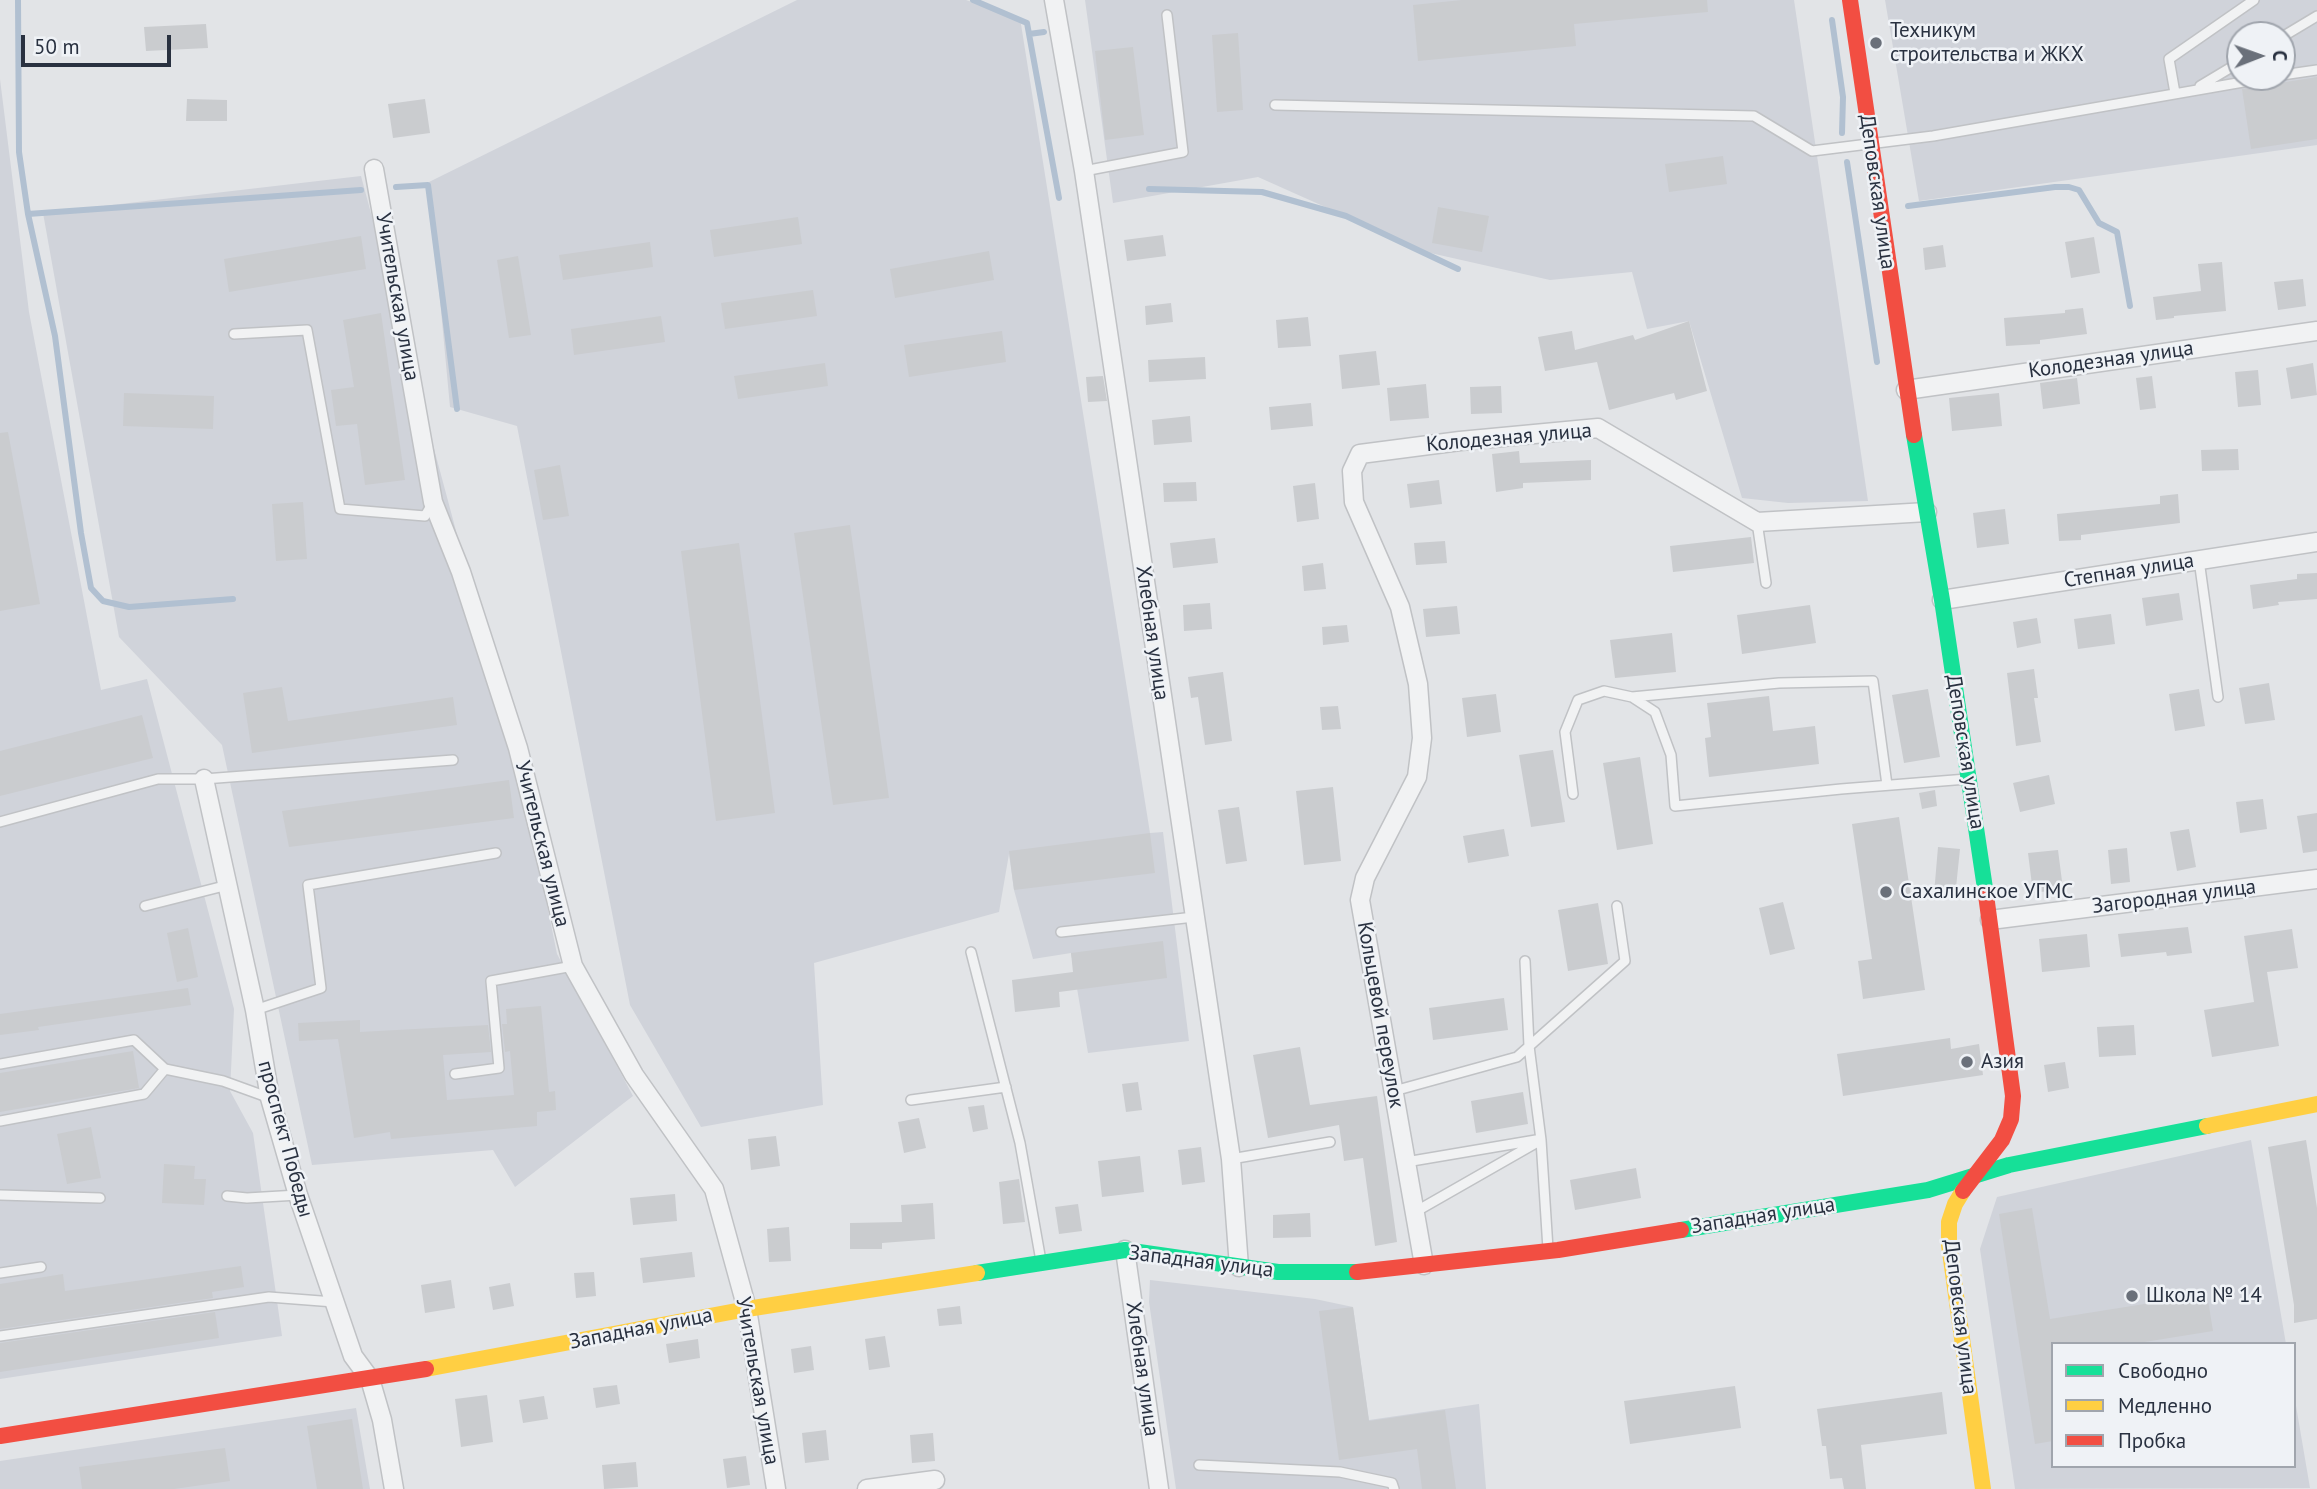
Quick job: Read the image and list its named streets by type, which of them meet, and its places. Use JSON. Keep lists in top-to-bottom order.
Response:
{
  "streets": {
    "street": [
      "Деповская улица",
      "Учительская улица",
      "Колодезная улица",
      "Степная улица",
      "Хлебная улица",
      "Загородная улица",
      "Кольцевой переулок",
      "проспект Победы",
      "Западная улица"
    ]
  },
  "crossings": [
    ["Деповская улица", "Колодезная улица"],
    ["Деповская улица", "Степная улица"],
    ["Деповская улица", "Загородная улица"],
    ["Деповская улица", "Западная улица"],
    ["Учительская улица", "Западная улица"],
    ["Колодезная улица", "Кольцевой переулок"],
    ["Хлебная улица", "Западная улица"],
    ["Кольцевой переулок", "Западная улица"],
    ["проспект Победы", "Западная улица"]
  ],
  "places": [
    "Техникум строительства и ЖКХ",
    "Сахалинское УГМС",
    "Азия",
    "Школа № 14"
  ],
  "legend": ["Свободно", "Медленно", "Пробка"],
  "scale_bar": "50 m",
  "north": "right"
}
